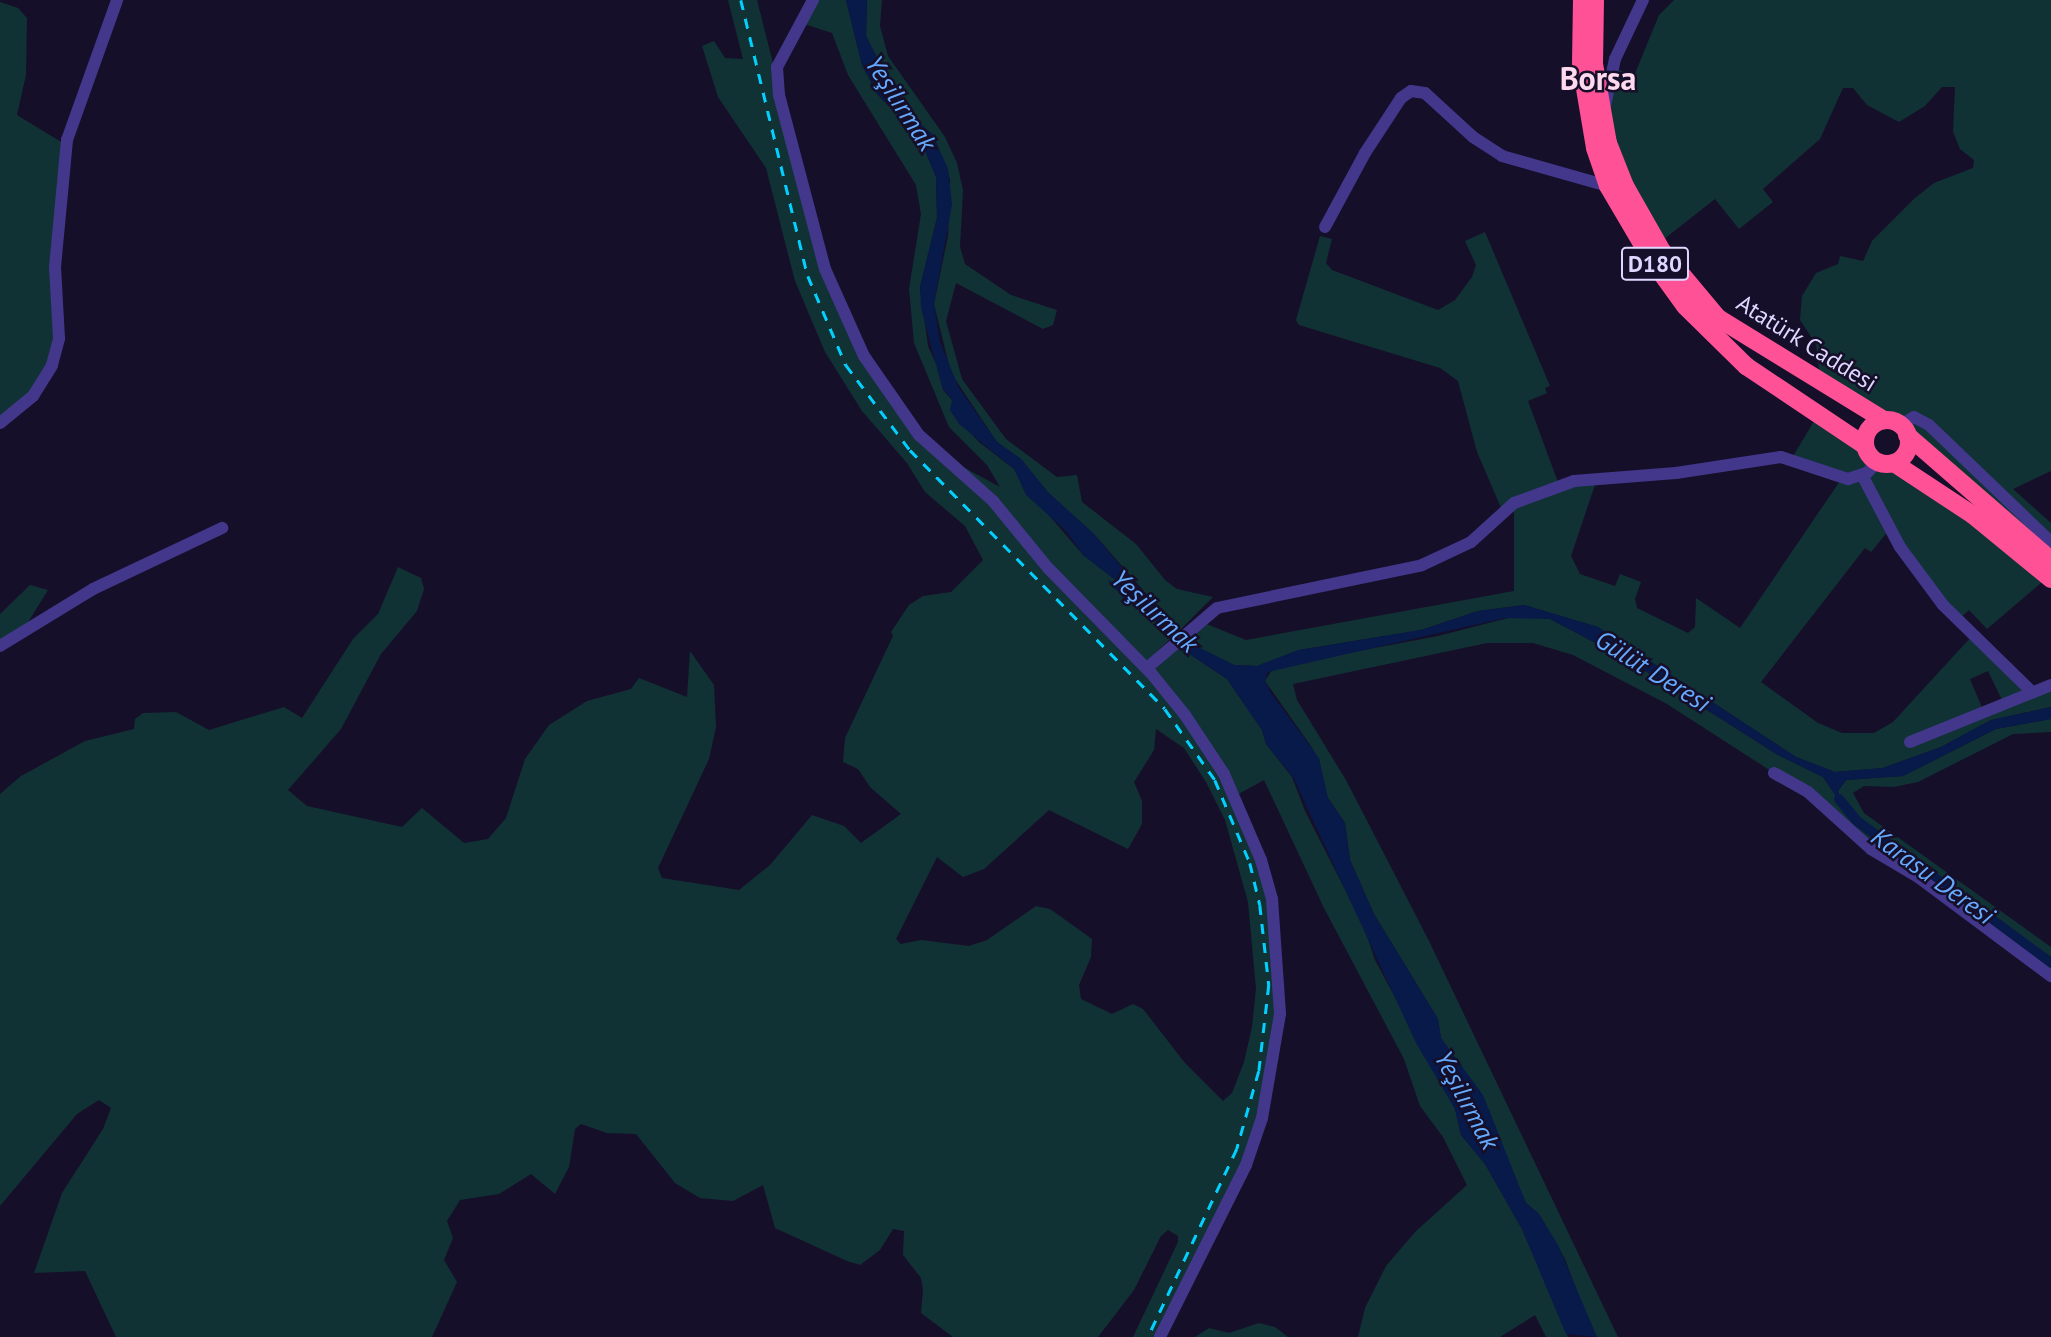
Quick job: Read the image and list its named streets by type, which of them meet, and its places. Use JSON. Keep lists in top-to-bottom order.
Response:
{
  "streets": {
    "highway": ["D180", "Atatürk Caddesi"]
  },
  "districts": ["Borsa"],
  "water": ["Yeşilırmak", "Gülüt Deresi", "Karasu Deresi"]
}
